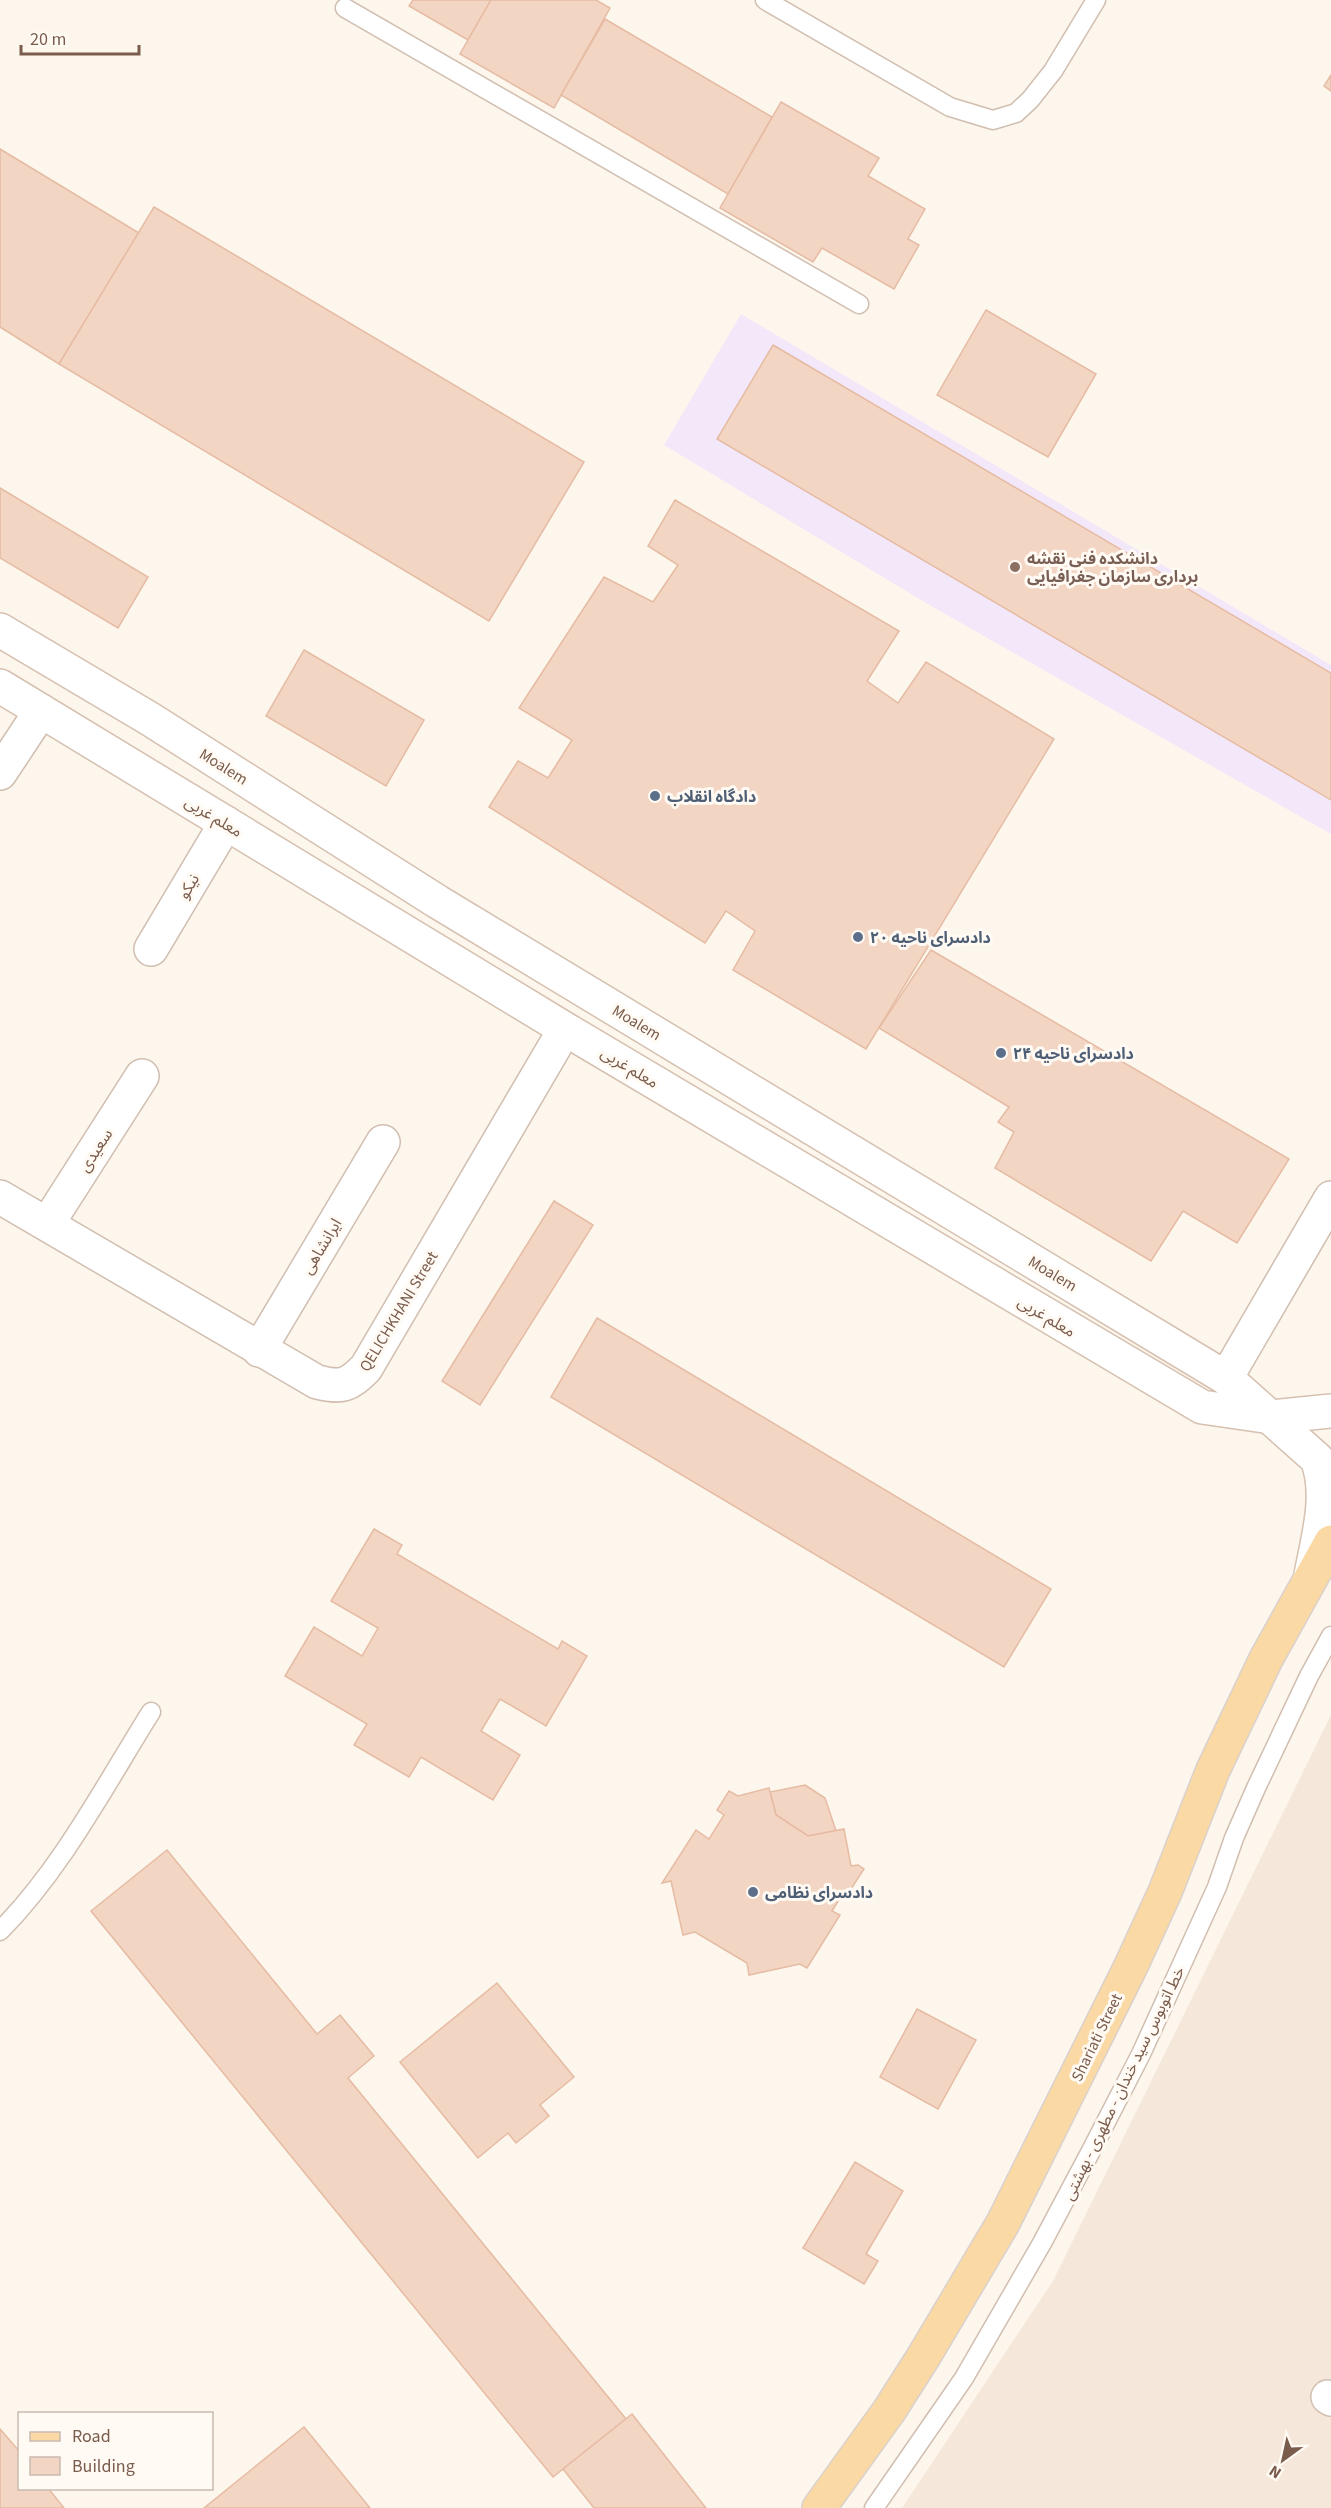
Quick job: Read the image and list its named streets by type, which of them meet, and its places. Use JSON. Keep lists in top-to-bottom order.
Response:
{
  "streets": {
    "main road": [
      "Moalem",
      "معلم غربی",
      "نیکو",
      "سعیدی",
      "ایرانشاهی",
      "QELICHKHANI Street",
      "Shariati Street"
    ],
    "lane": ["خط اتوبوس سید خندان - مطهری - بهشتی"]
  },
  "crossings": [
    ["Moalem", "معلم غربی"],
    ["Moalem", "Shariati Street"],
    ["معلم غربی", "نیکو"],
    ["سعیدی", "QELICHKHANI Street"],
    ["ایرانشاهی", "QELICHKHANI Street"]
  ],
  "places": [
    "دانشکده فنی نقشه برداری سازمان جغرافیایی",
    "دادگاه انقلاب",
    "دادسرای ناحیه ۲۰",
    "دادسرای ناحیه ۲۴",
    "دادسرای نظامی"
  ],
  "legend": ["Road", "Building"],
  "scale_bar": "20 m",
  "north": "bottom left"
}
